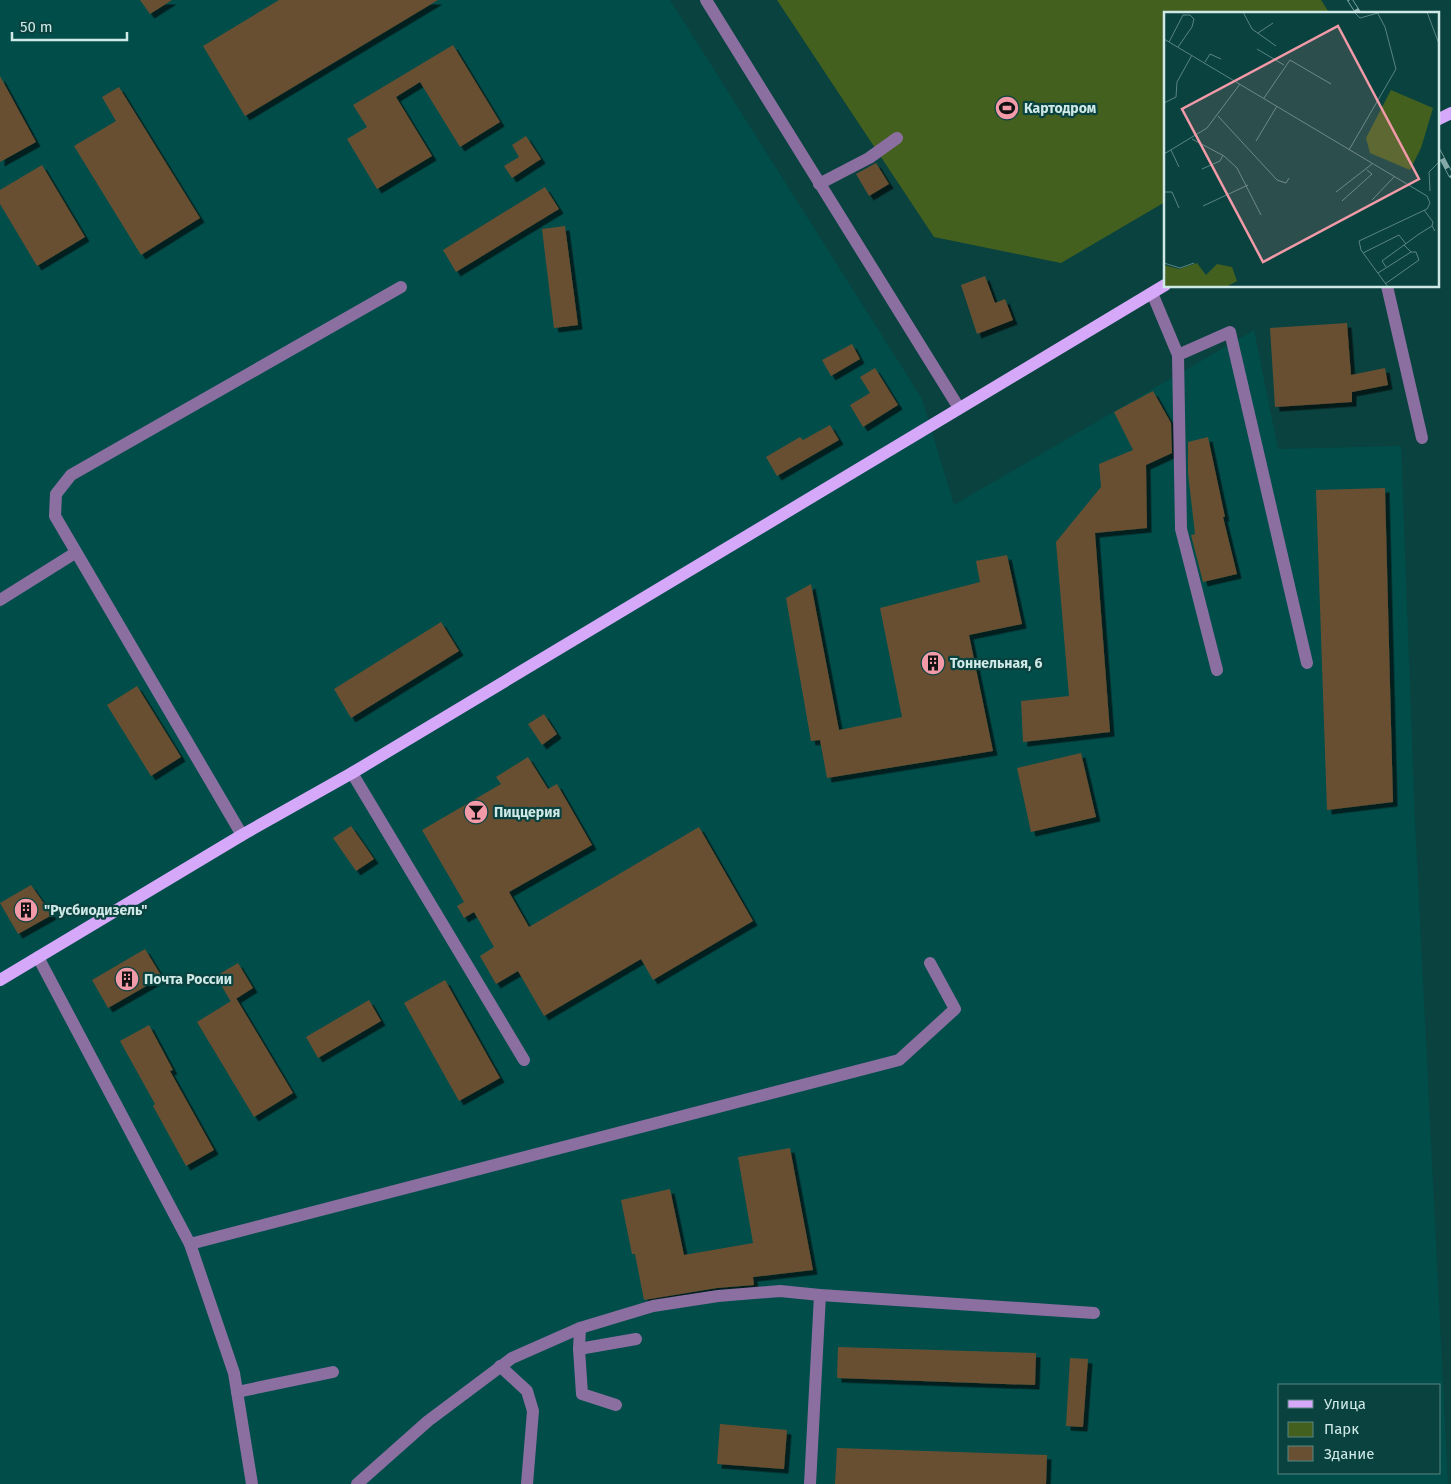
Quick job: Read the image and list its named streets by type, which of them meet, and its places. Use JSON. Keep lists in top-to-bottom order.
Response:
{
  "places": {
    "sports": ["Картодром"],
    "building": ["Тоннельная, 6", "\"Русбиодизель\"", "Почта России"],
    "bar": ["Пиццерия"]
  },
  "legend": ["Улица", "Парк", "Здание"],
  "scale_bar": "50 m"
}
